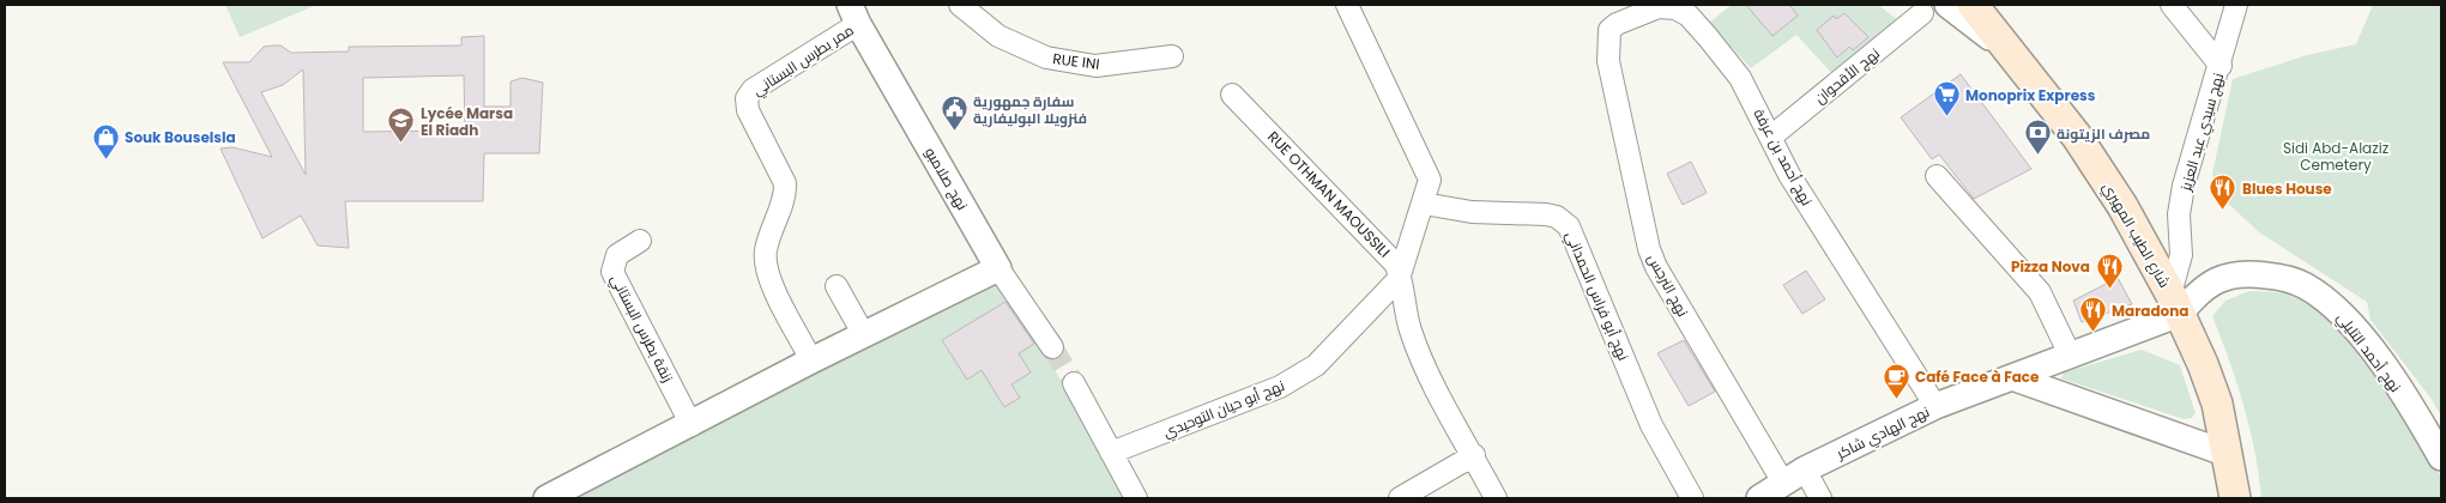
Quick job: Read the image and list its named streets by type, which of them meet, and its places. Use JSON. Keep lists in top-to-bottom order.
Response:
{
  "streets": {
    "main road": ["شارع الطيب المهيري"],
    "street": [
      "ممر بطرس البستاني",
      "RUE INI",
      "نهج الأقحوان",
      "نهج سيدي عبد العزيز",
      "نهج أحمد بن عرفة",
      "نهج صلامبو",
      "RUE OTHMAN MAOUSSILI",
      "نهج النرجس",
      "نهج أبو فراس الحمداني",
      "زنقة بطرس البستاني",
      "نهج أحمد التليلي",
      "نهج أبو حيان التوحيدي",
      "نهج الهادي شاكر"
    ]
  },
  "crossings": [
    ["ممر بطرس البستاني", "نهج صلامبو"],
    ["نهج الأقحوان", "نهج أحمد بن عرفة"],
    ["نهج سيدي عبد العزيز", "شارع الطيب المهيري"],
    ["نهج سيدي عبد العزيز", "نهج أحمد التليلي"],
    ["نهج سيدي عبد العزيز", "نهج الهادي شاكر"],
    ["نهج أحمد بن عرفة", "نهج النرجس"],
    ["نهج أحمد بن عرفة", "نهج الهادي شاكر"],
    ["RUE OTHMAN MAOUSSILI", "نهج أبو حيان التوحيدي"],
    ["شارع الطيب المهيري", "نهج أحمد التليلي"],
    ["شارع الطيب المهيري", "نهج الهادي شاكر"],
    ["نهج النرجس", "نهج الهادي شاكر"],
    ["نهج أبو فراس الحمداني", "نهج أبو حيان التوحيدي"],
    ["نهج أحمد التليلي", "نهج الهادي شاكر"]
  ],
  "parks": ["Sidi Abd-Alaziz Cemetery"],
  "places": {
    "supermarket": ["Monoprix Express"],
    "public building": ["سفارة جمهورية فنزويلا البوليفارية"],
    "school or university": ["Lycée Marsa El Riadh"],
    "bank": ["مصرف الزيتونة"],
    "shop": ["Souk Bouselsla"],
    "restaurant": ["Blues House", "Pizza Nova", "Maradona"],
    "cafe": ["Café Face à Face"]
  }
}
